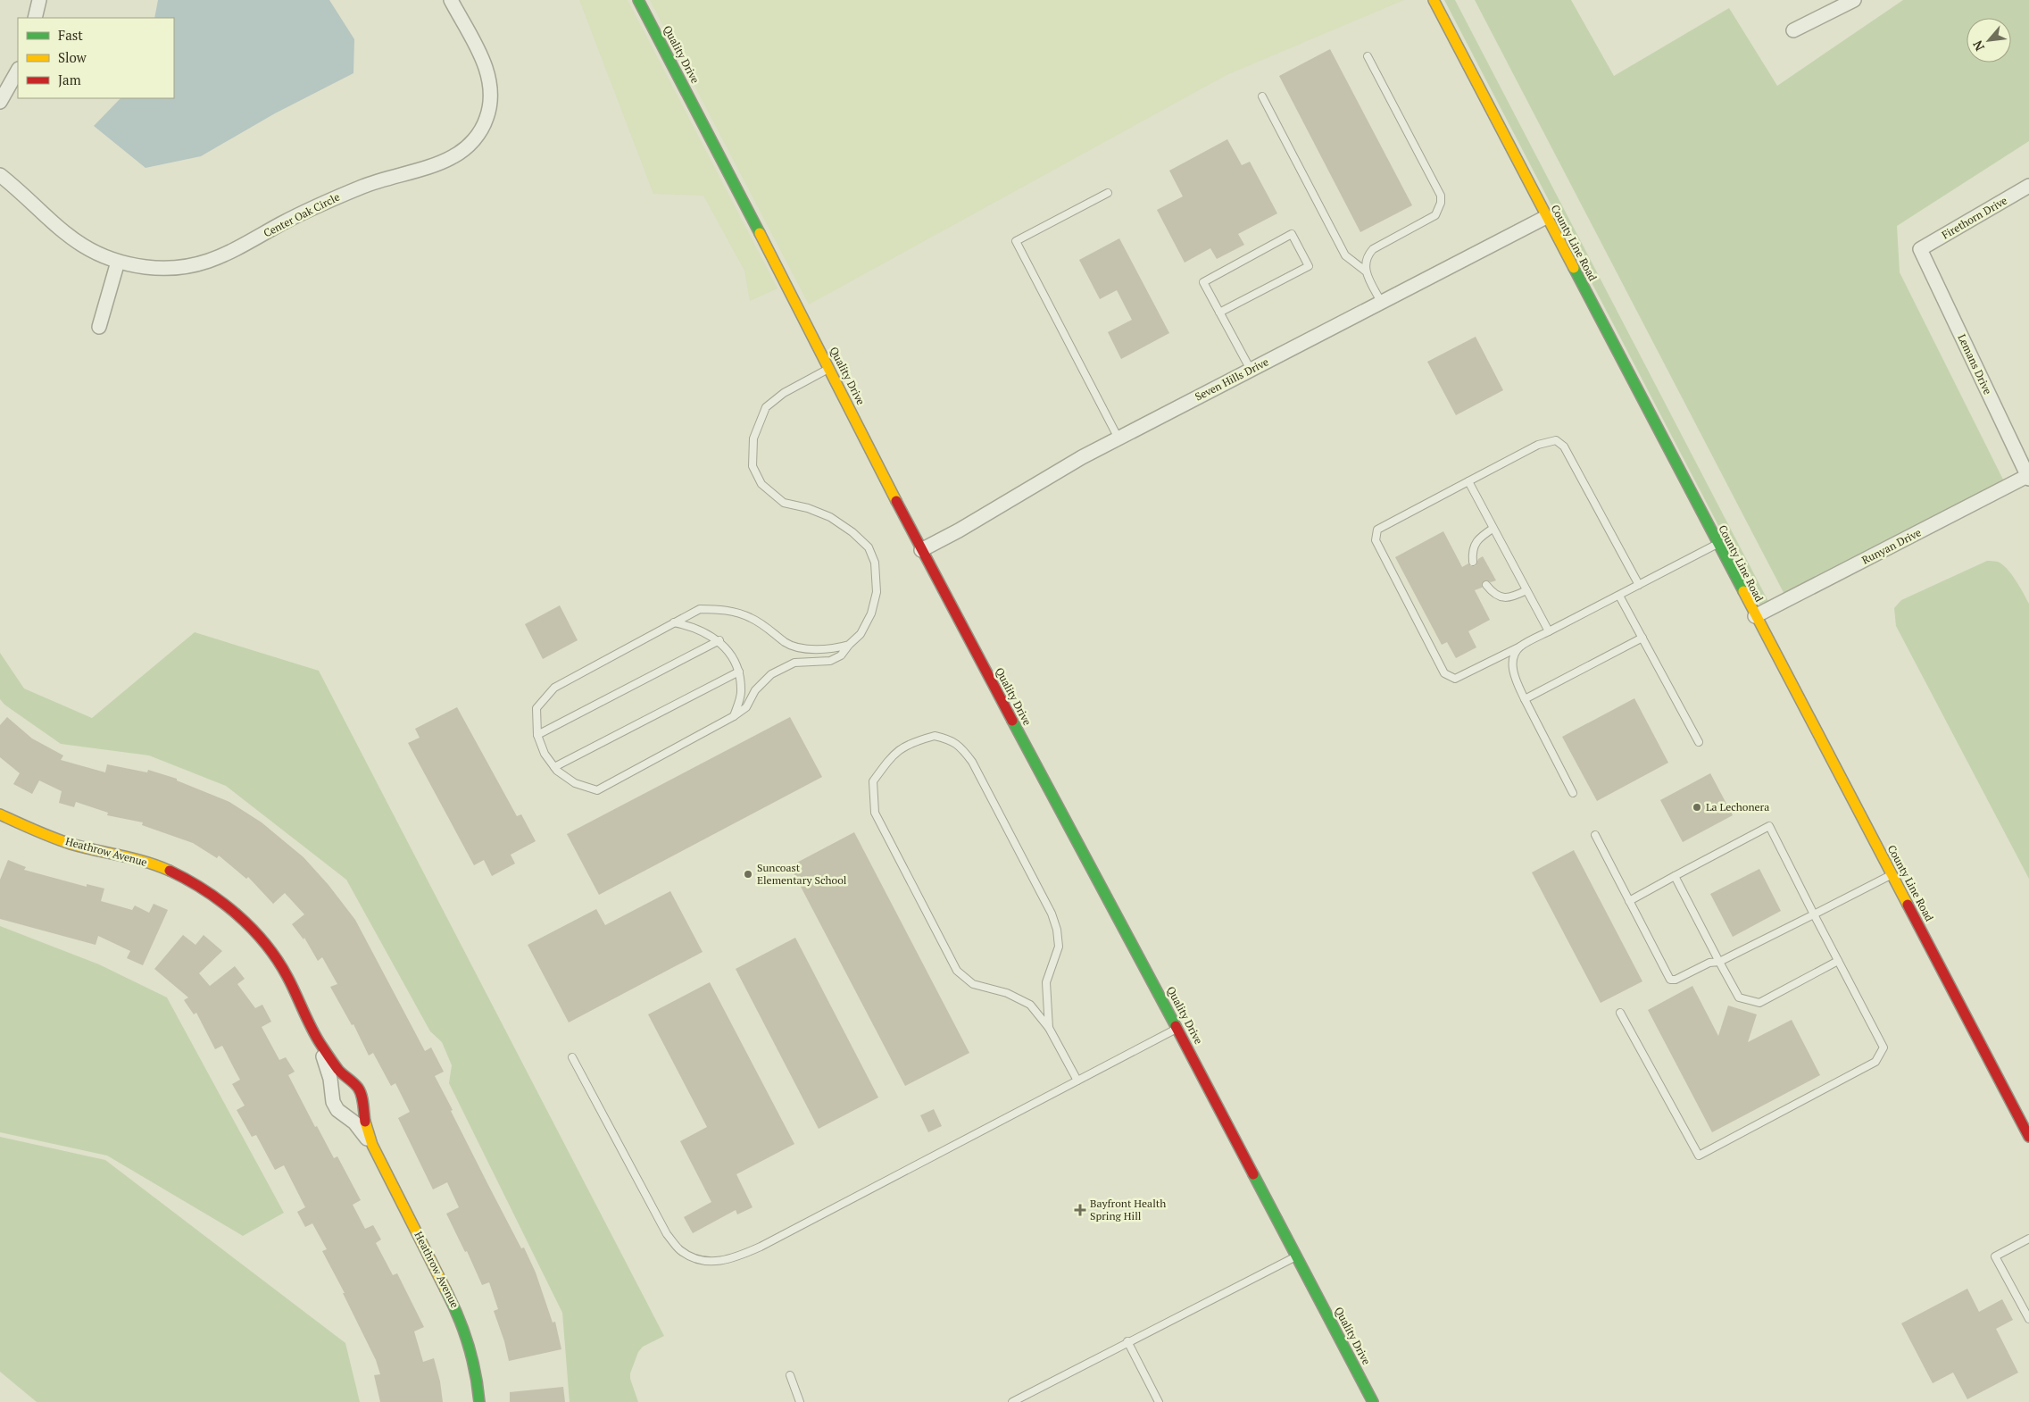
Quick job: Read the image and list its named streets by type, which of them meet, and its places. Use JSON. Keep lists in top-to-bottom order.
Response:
{
  "streets": {
    "street": [
      "Quality Drive",
      "Center Oak Circle",
      "Firethorn Drive",
      "County Line Road",
      "Lemans Drive",
      "Seven Hills Drive",
      "Runyan Drive",
      "Heathrow Avenue"
    ]
  },
  "crossings": [
    ["Quality Drive", "Seven Hills Drive"],
    ["Firethorn Drive", "Lemans Drive"],
    ["County Line Road", "Seven Hills Drive"],
    ["County Line Road", "Runyan Drive"],
    ["Lemans Drive", "Runyan Drive"]
  ],
  "places": {
    "other": ["La Lechonera", "Suncoast Elementary School"],
    "health": ["Bayfront Health Spring Hill"]
  },
  "legend": ["Fast", "Slow", "Jam"],
  "north": "bottom left"
}
